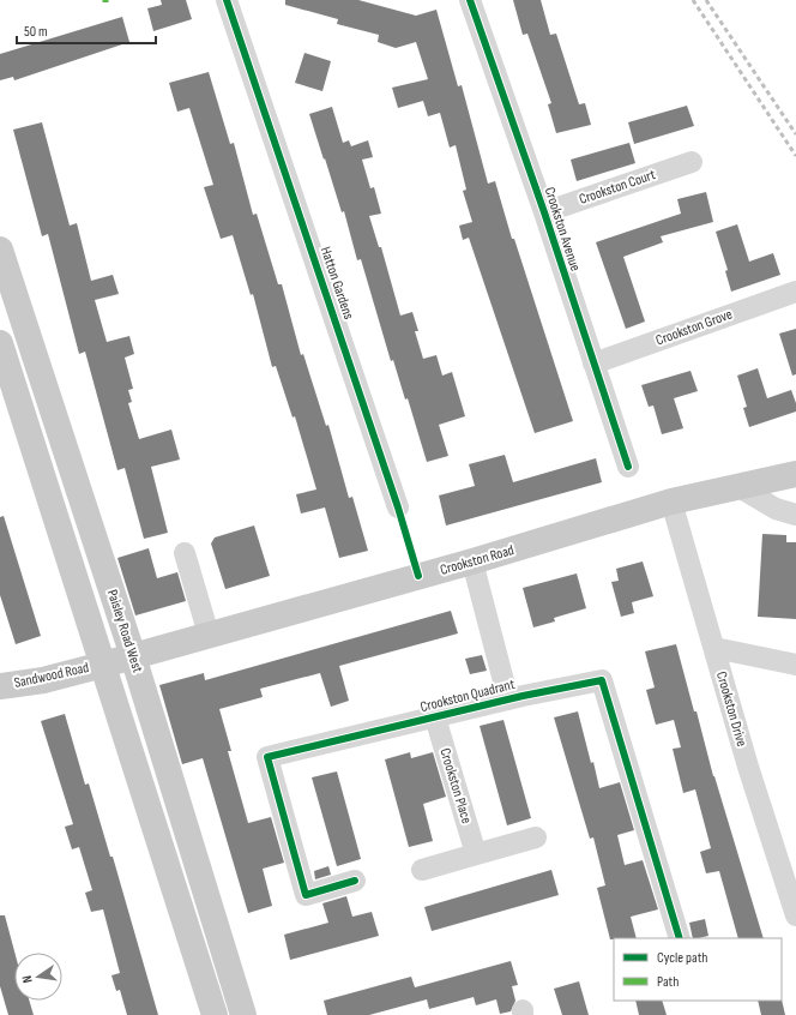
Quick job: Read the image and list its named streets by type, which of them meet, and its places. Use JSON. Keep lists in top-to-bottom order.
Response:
{
  "streets": {
    "main road": ["Crookston Road", "Paisley Road West", "Sandwood Road"],
    "street": [
      "Crookston Court",
      "Crookston Avenue",
      "Hatton Gardens",
      "Crookston Grove",
      "Crookston Quadrant",
      "Crookston Drive",
      "Crookston Place"
    ]
  },
  "crossings": [
    ["Crookston Court", "Crookston Avenue"],
    ["Crookston Avenue", "Crookston Grove"],
    ["Crookston Road", "Paisley Road West"],
    ["Crookston Road", "Sandwood Road"],
    ["Crookston Road", "Crookston Drive"],
    ["Crookston Quadrant", "Crookston Place"]
  ],
  "legend": ["Cycle path", "Path"],
  "scale_bar": "50 m",
  "north": "left"
}
